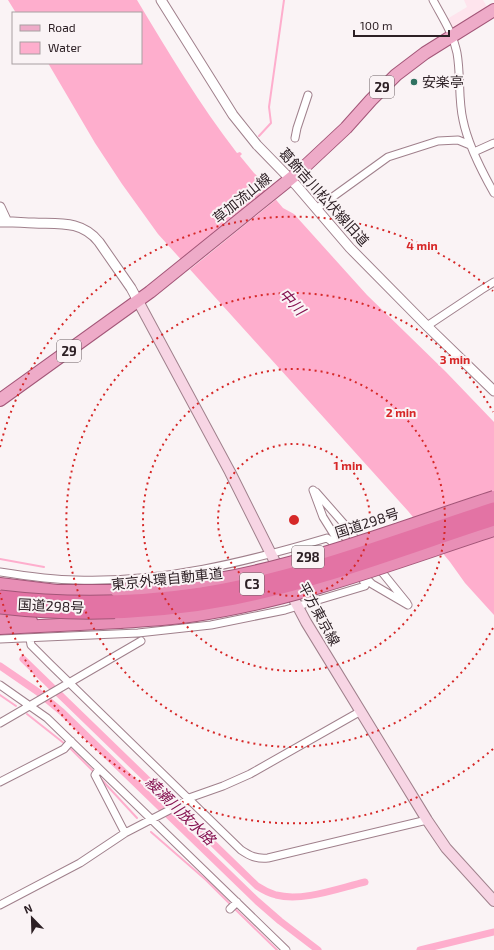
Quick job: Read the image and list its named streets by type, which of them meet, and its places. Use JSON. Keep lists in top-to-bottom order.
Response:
{
  "streets": {
    "highway": [
      "国道298号",
      "298",
      "東京外環自動車道",
      "C3"
    ],
    "main road": ["29", "草加流山線", "平方東京線"],
    "street": ["葛飾吉川松伏線旧道"]
  },
  "crossings": [
    ["葛飾吉川松伏線旧道", "草加流山線"],
    ["草加流山線", "平方東京線"]
  ],
  "water": ["中川", "綾瀬川放水路"],
  "places": ["安楽亭"],
  "legend": ["Road", "Water"],
  "scale_bar": "100 m",
  "north": "top left",
  "rings": [
    "4 min",
    "3 min",
    "2 min",
    "1 min"
  ]
}
